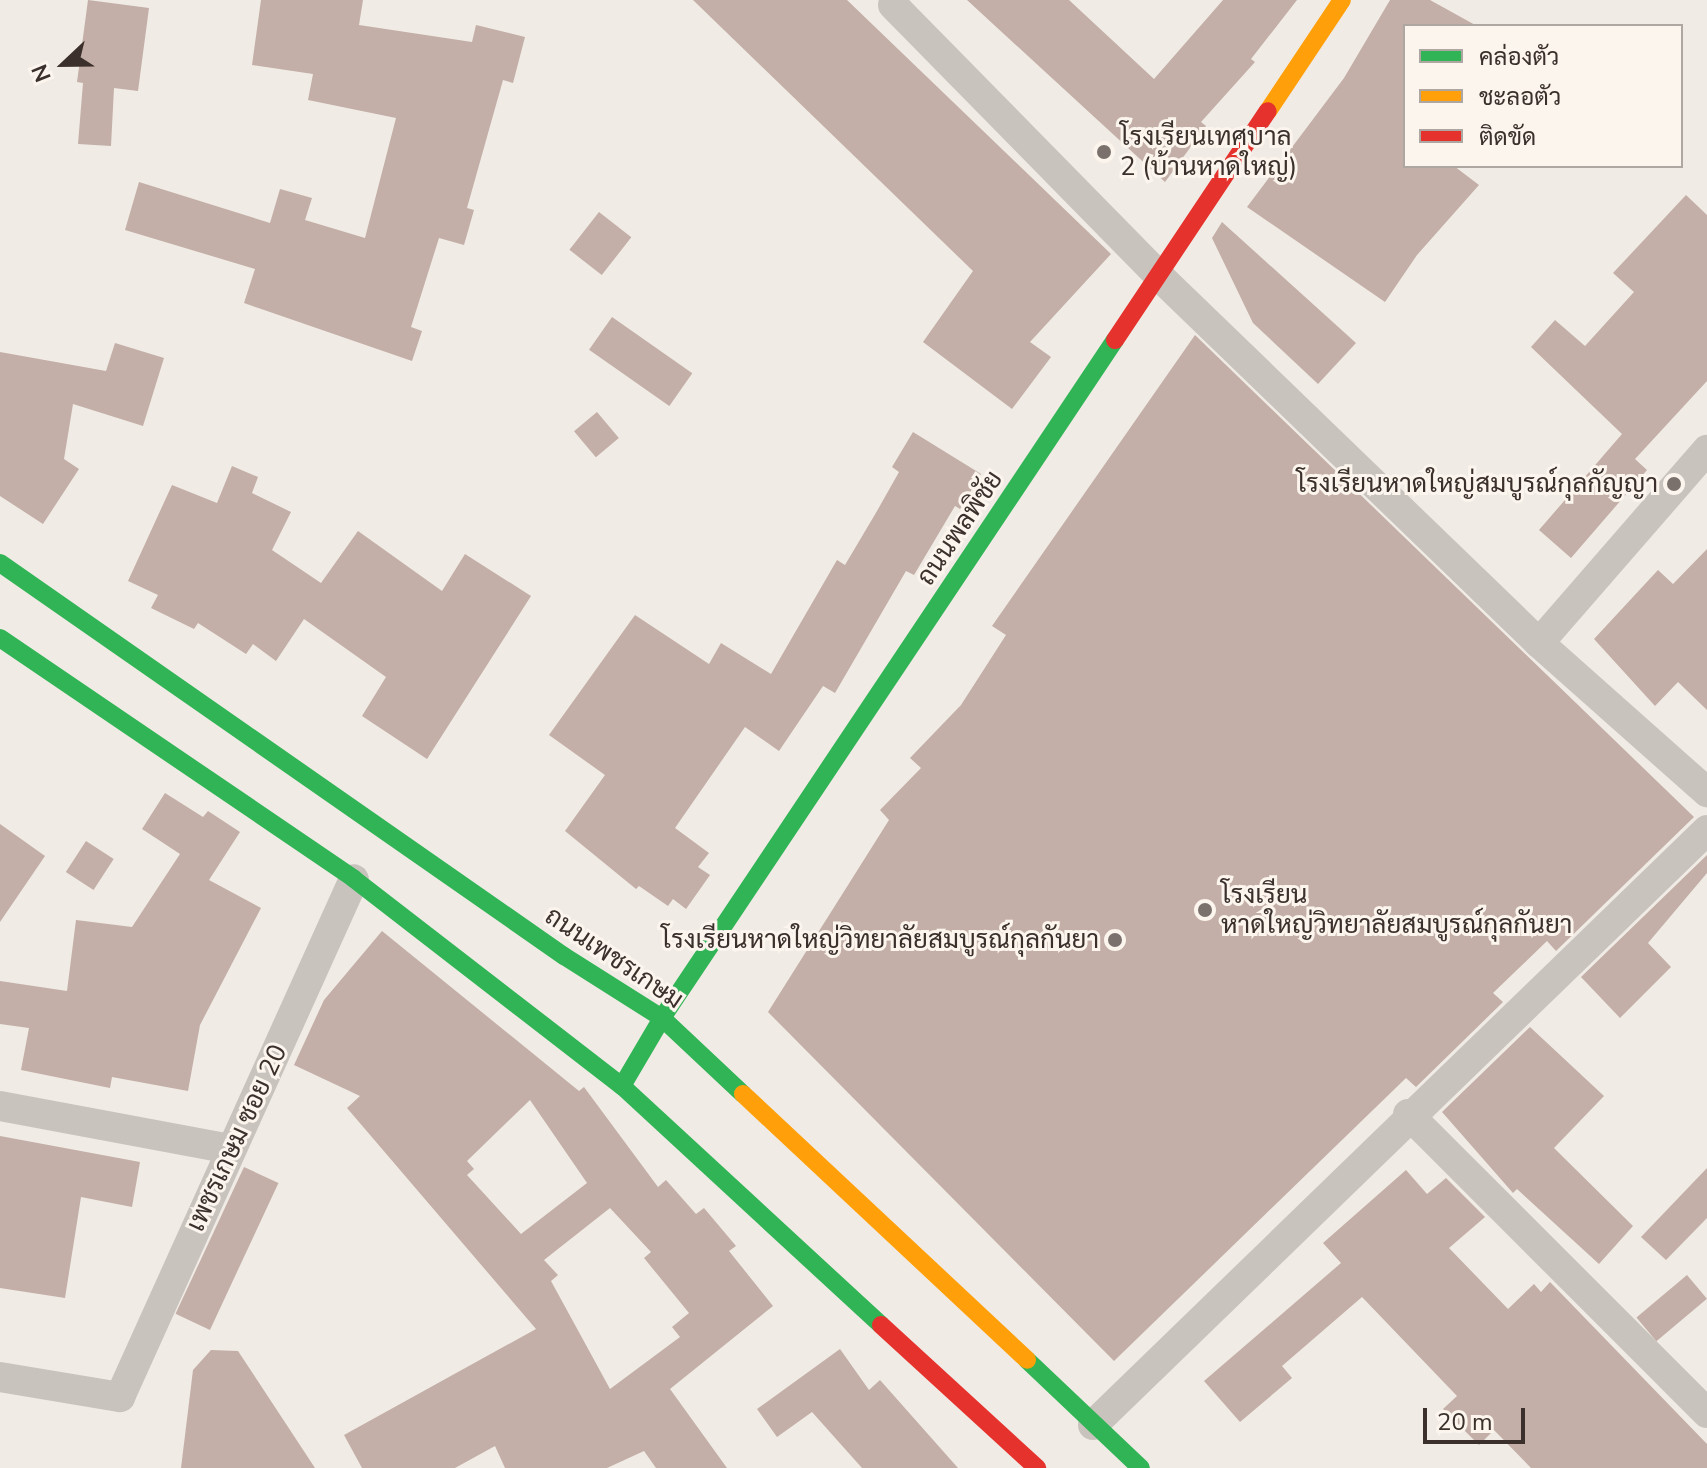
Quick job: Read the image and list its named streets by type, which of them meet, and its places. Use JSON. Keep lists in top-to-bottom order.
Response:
{
  "streets": {
    "main road": ["ถนนพลพิชัย", "ถนนเพชรเกษม"],
    "street": ["เพชรเกษม ซอย 20"]
  },
  "crossings": [
    ["ถนนพลพิชัย", "ถนนเพชรเกษม"]
  ],
  "places": [
    "โรงเรียนเทศบาล 2 (บ้านหาดใหญ่)",
    "โรงเรียนหาดใหญ่สมบูรณ์กุลกัญญา",
    "โรงเรียน หาดใหญ่วิทยาลัยสมบูรณ์กุลกันยา",
    "โรงเรียนหาดใหญ่วิทยาลัยสมบูรณ์กุลกันยา"
  ],
  "legend": ["คล่องตัว", "ชะลอตัว", "ติดขัด"],
  "scale_bar": "20 m",
  "north": "left"
}
